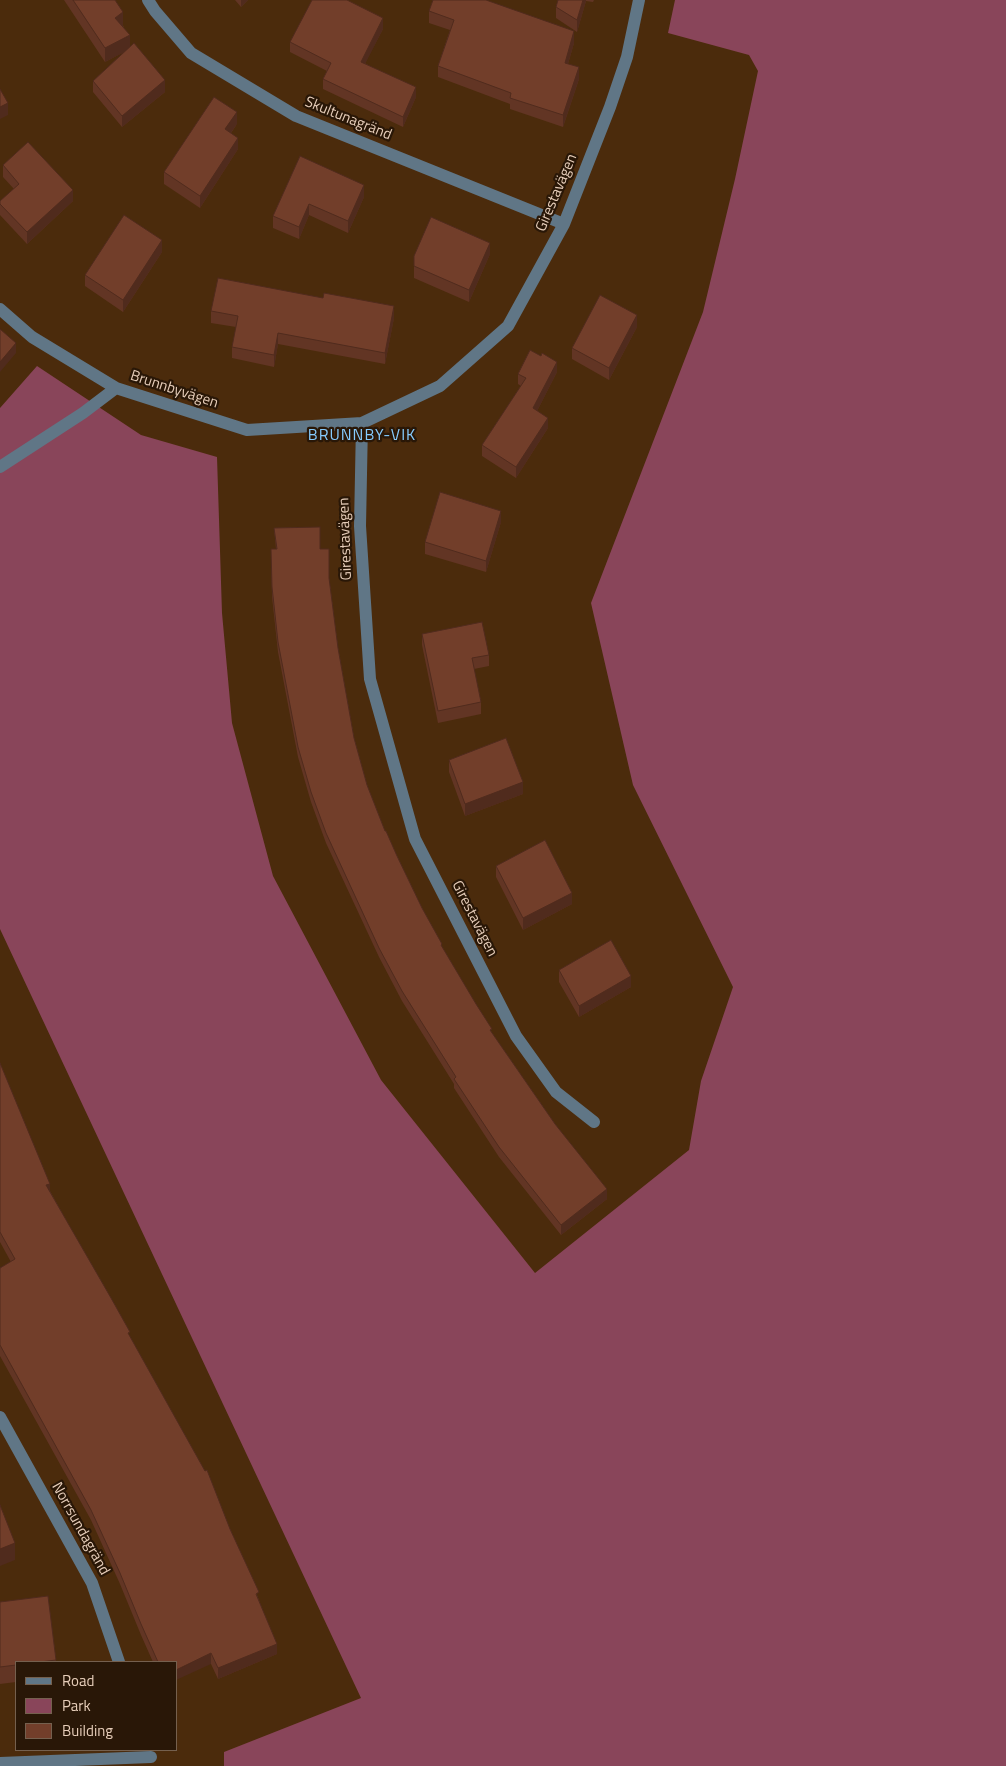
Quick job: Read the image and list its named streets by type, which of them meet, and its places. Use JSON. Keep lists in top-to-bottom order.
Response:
{
  "streets": {
    "street": [
      "Skultunagränd",
      "Girestavägen",
      "Brunnbyvägen",
      "Norrsundagränd"
    ]
  },
  "crossings": [
    ["Skultunagränd", "Girestavägen"],
    ["Girestavägen", "Brunnbyvägen"]
  ],
  "districts": ["BRUNNBY-VIK"],
  "legend": ["Road", "Park", "Building"]
}
